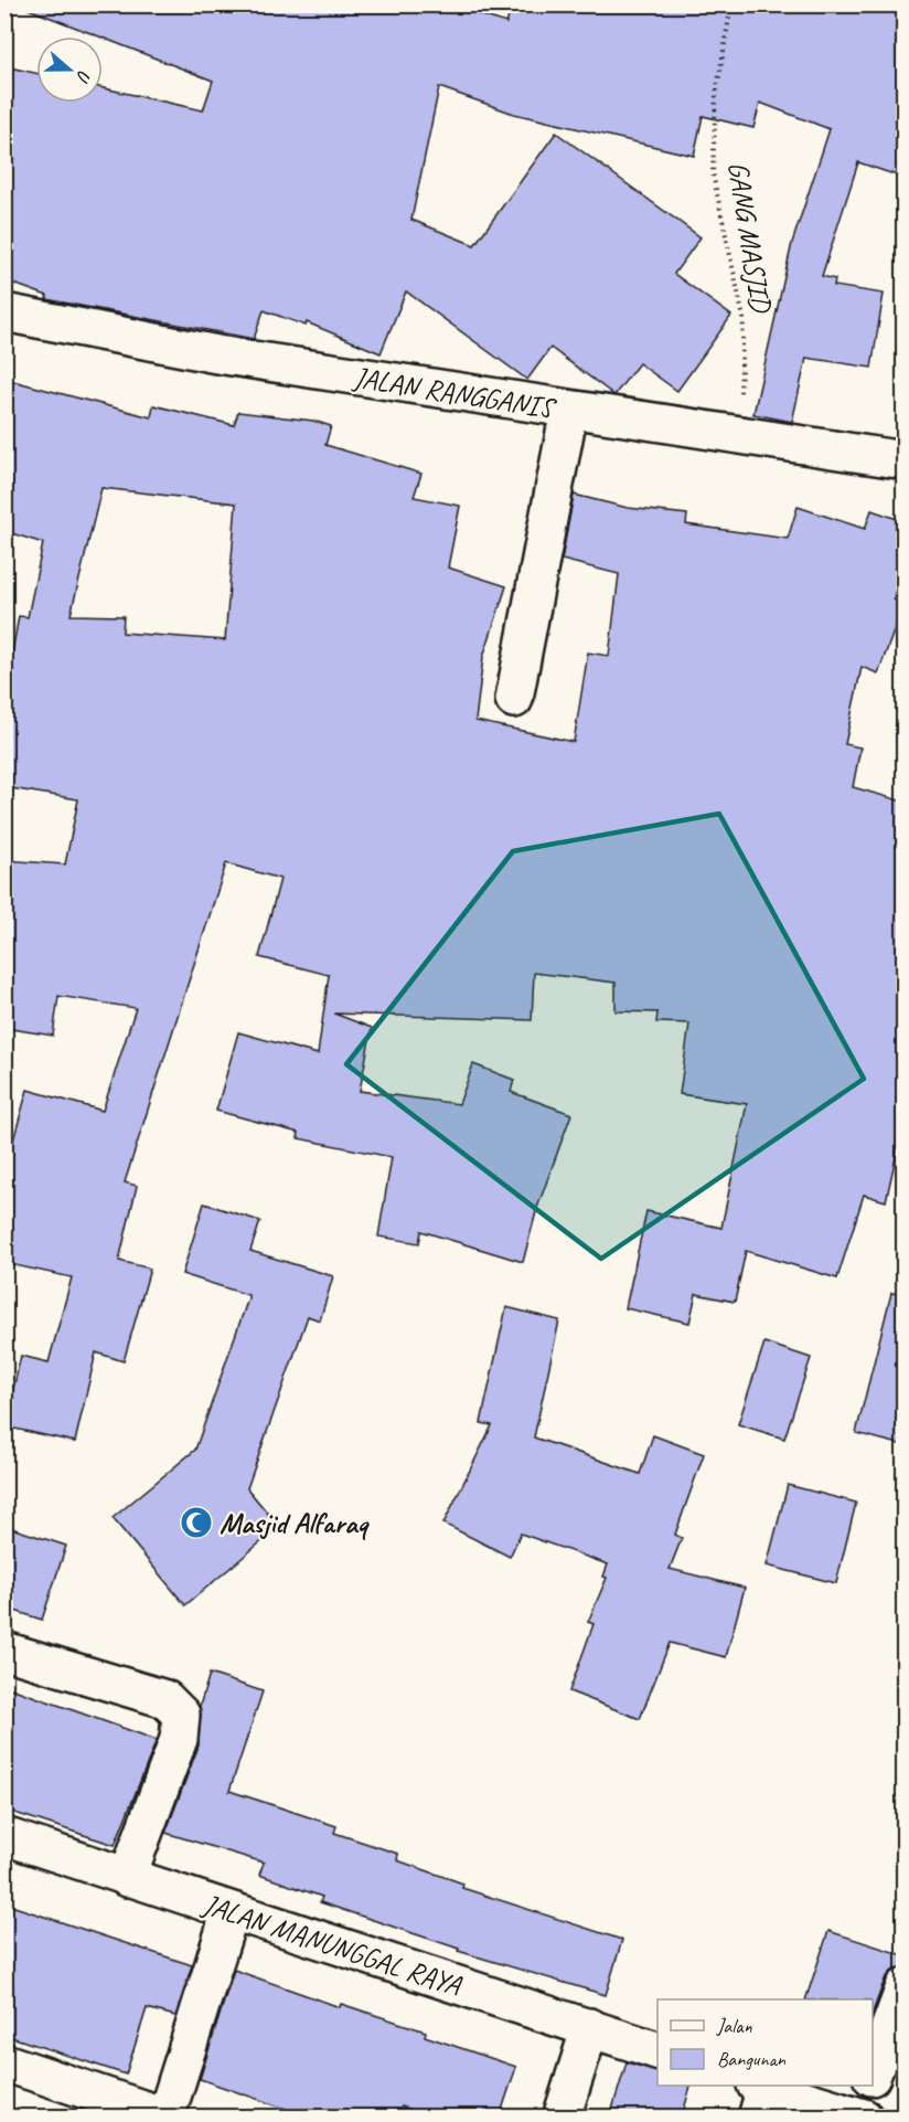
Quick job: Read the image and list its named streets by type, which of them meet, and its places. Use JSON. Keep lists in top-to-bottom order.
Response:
{
  "streets": {
    "street": ["JALAN RANGGANIS", "JALAN MANUNGGAL RAYA"],
    "path": ["GANG MASJID"]
  },
  "crossings": [
    ["GANG MASJID", "JALAN RANGGANIS"]
  ],
  "places": {
    "mosque": ["Masjid Alfaraq"]
  },
  "legend": ["Jalan", "Bangunan"],
  "north": "right"
}
